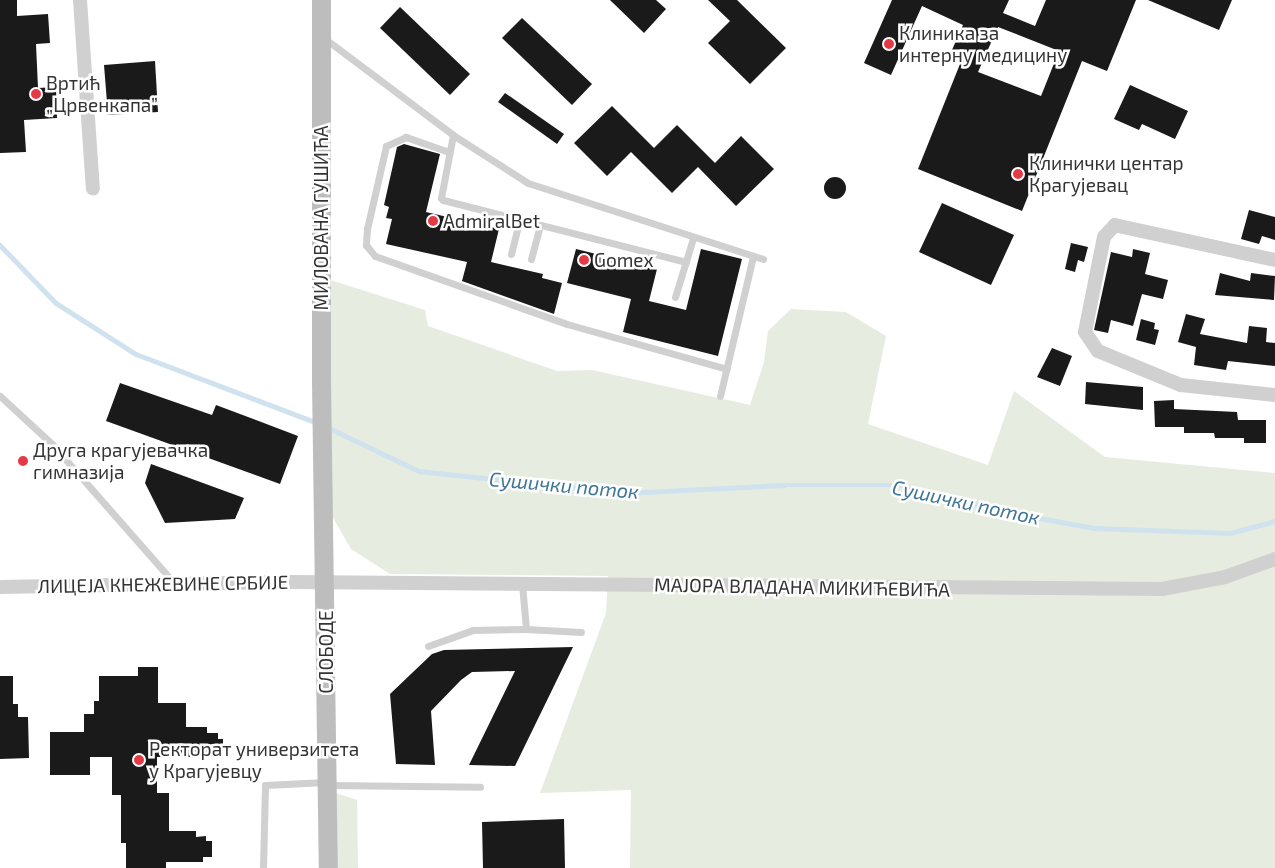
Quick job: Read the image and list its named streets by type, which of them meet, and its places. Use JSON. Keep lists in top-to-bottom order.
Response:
{
  "streets": {
    "street": [
      "МИЛОВАНА ГУШИЋА",
      "ЛИЦЕЈА КНЕЖЕВИНЕ СРБИЈЕ",
      "МАЈОРА ВЛАДАНА МИКИЋЕВИЋА",
      "СЛОБОДЕ"
    ]
  },
  "crossings": [
    ["МИЛОВАНА ГУШИЋА", "СЛОБОДЕ"],
    ["ЛИЦЕЈА КНЕЖЕВИНЕ СРБИЈЕ", "МАЈОРА ВЛАДАНА МИКИЋЕВИЋА"],
    ["ЛИЦЕЈА КНЕЖЕВИНЕ СРБИЈЕ", "СЛОБОДЕ"],
    ["МАЈОРА ВЛАДАНА МИКИЋЕВИЋА", "СЛОБОДЕ"]
  ],
  "water": ["Сушички поток"],
  "places": [
    "Клиника за интерну медицину",
    "Вртић „Црвенкапа”",
    "Клинички центар Крагујевац",
    "AdmiralBet",
    "Gomex",
    "Друга крагујевачка гимназија",
    "Ректорат универзитета у Крагујевцу"
  ]
}
